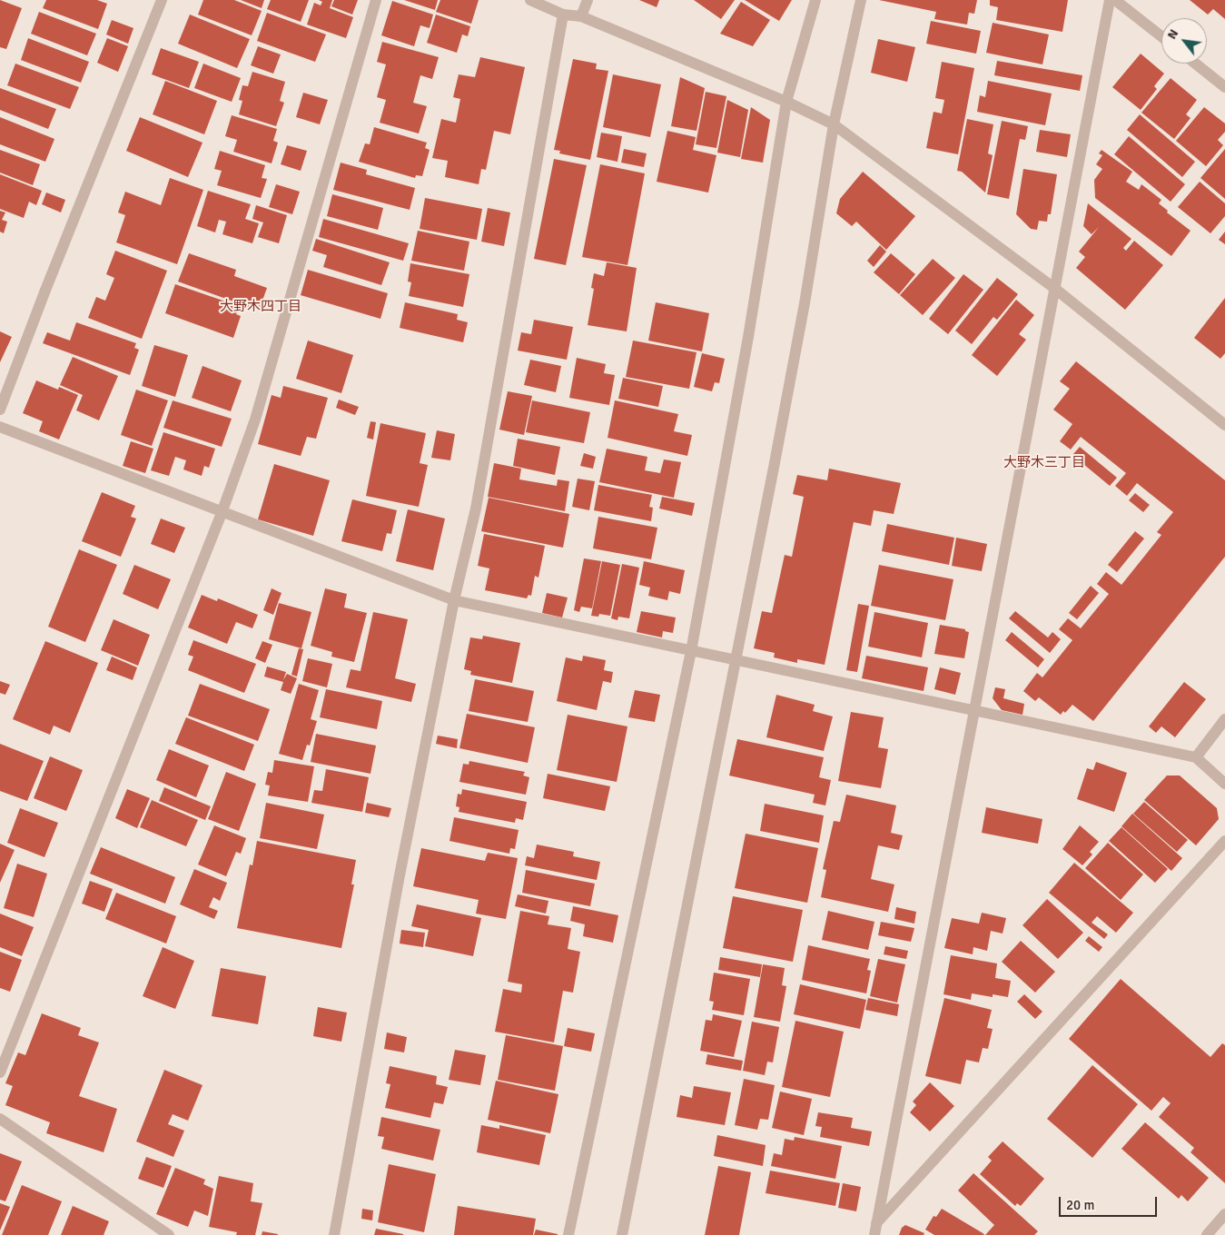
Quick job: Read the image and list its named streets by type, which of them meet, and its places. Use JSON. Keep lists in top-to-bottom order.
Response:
{
  "districts": ["大野木四丁目", "大野木三丁目"],
  "scale_bar": "20 m",
  "north": "top left"
}
